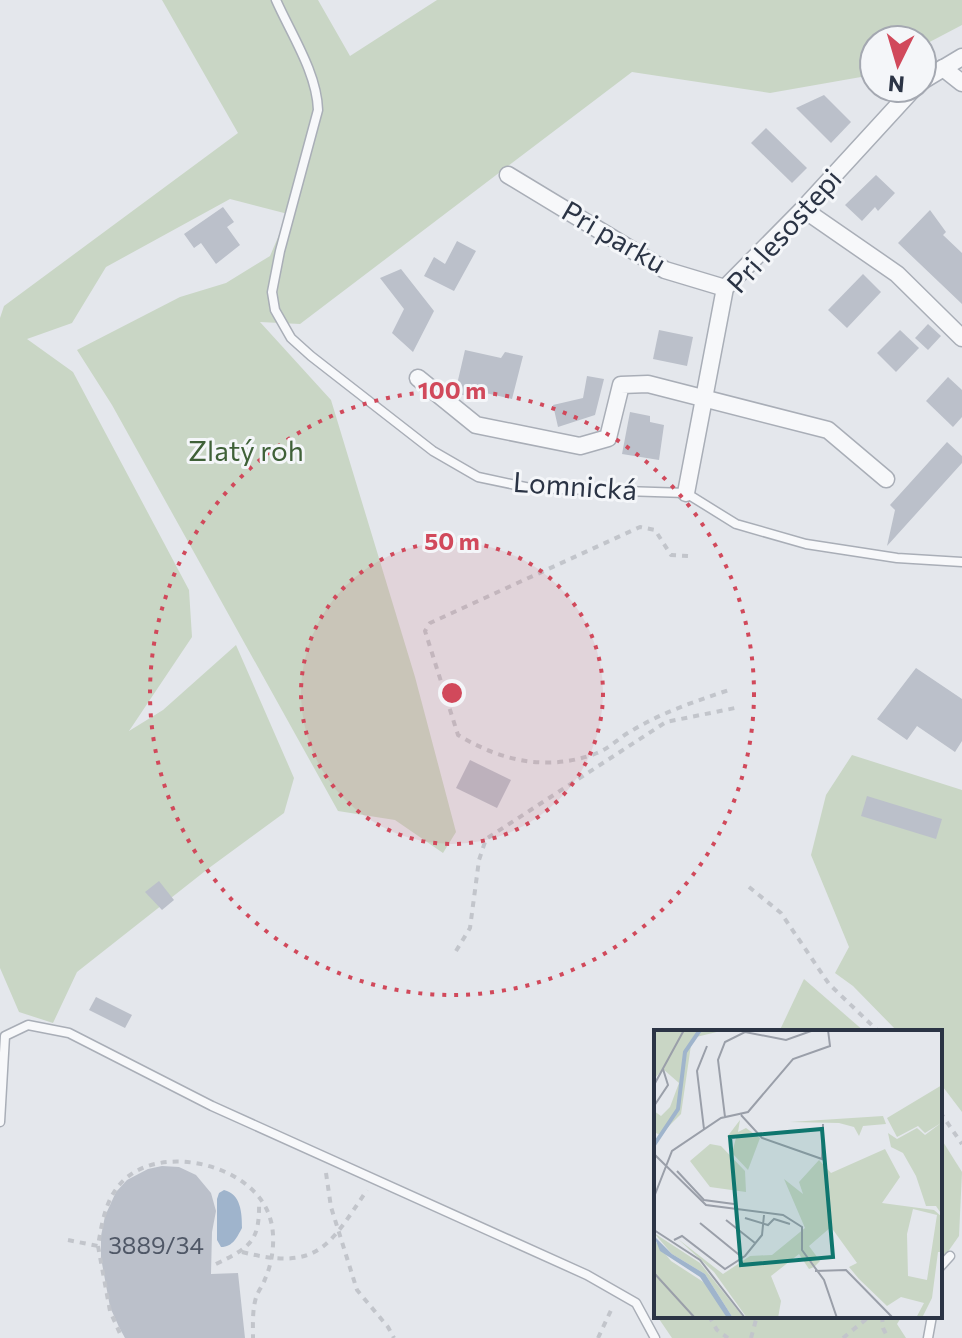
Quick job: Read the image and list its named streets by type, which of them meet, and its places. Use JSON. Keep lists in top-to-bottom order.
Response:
{
  "streets": {
    "street": ["Pri lesostepi", "Pri parku"],
    "lane": ["Lomnická"]
  },
  "crossings": [
    ["Pri lesostepi", "Pri parku"],
    ["Pri lesostepi", "Lomnická"]
  ],
  "parks": ["Zlatý roh"],
  "house_numbers": ["3889/34"],
  "north": "bottom",
  "rings": ["100 m", "50 m"]
}
